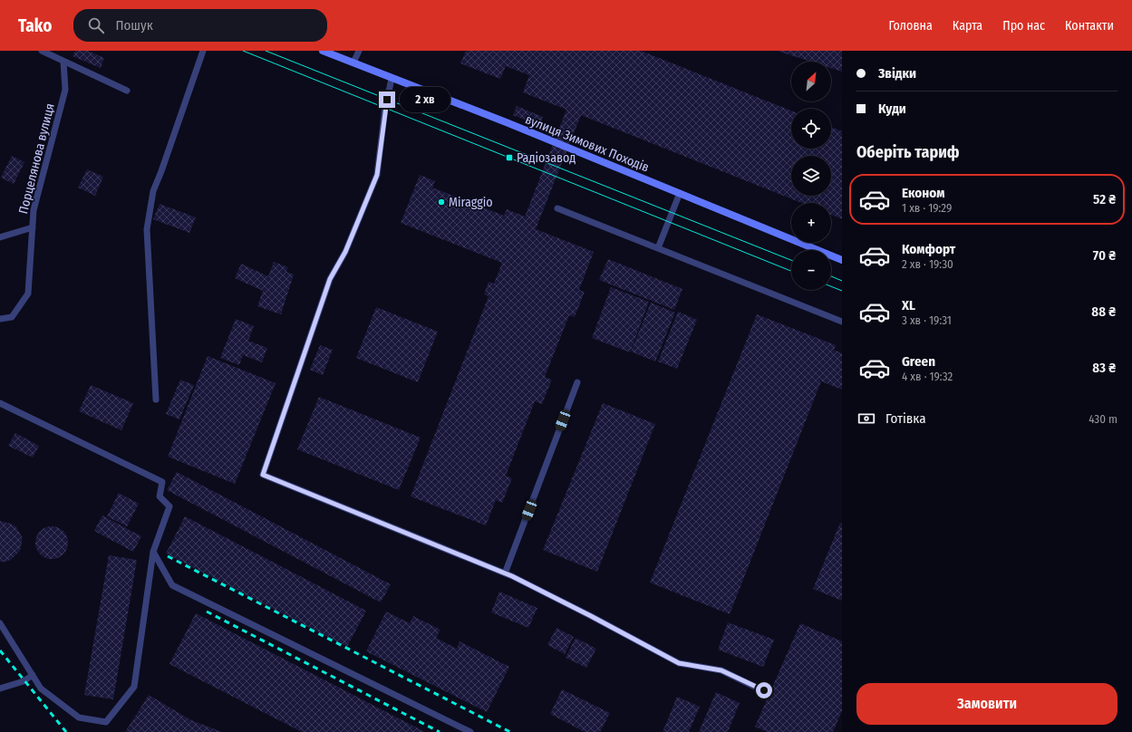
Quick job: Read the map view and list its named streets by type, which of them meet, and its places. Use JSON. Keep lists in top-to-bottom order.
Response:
{
  "streets": {
    "main road": ["вулиця Зимових Походів"],
    "lane": ["Порцелянова вулиця"]
  },
  "places": {
    "transit": ["Радіозавод"],
    "other": ["Miraggio"]
  },
  "north": "top right",
  "page": {
    "header": "Tako",
    "search": "Пошук",
    "nav": [
      "Головна",
      "Карта",
      "Про нас",
      "Контакти"
    ],
    "banner": ["Звідки", "Куди"],
    "map_buttons": ["+", "−"],
    "bubble": "2 хв",
    "heading": "Оберіть тариф",
    "list": [
      {
        "name": "Економ",
        "note": "1 хв · 19:29",
        "value": "52 ₴"
      },
      {
        "name": "Комфорт",
        "note": "2 хв · 19:30",
        "value": "70 ₴"
      },
      {
        "name": "XL",
        "note": "3 хв · 19:31",
        "value": "88 ₴"
      },
      {
        "name": "Green",
        "note": "4 хв · 19:32",
        "value": "83 ₴"
      }
    ],
    "pay": ["Готівка", "430 m"],
    "buttons": "Замовити"
  }
}
